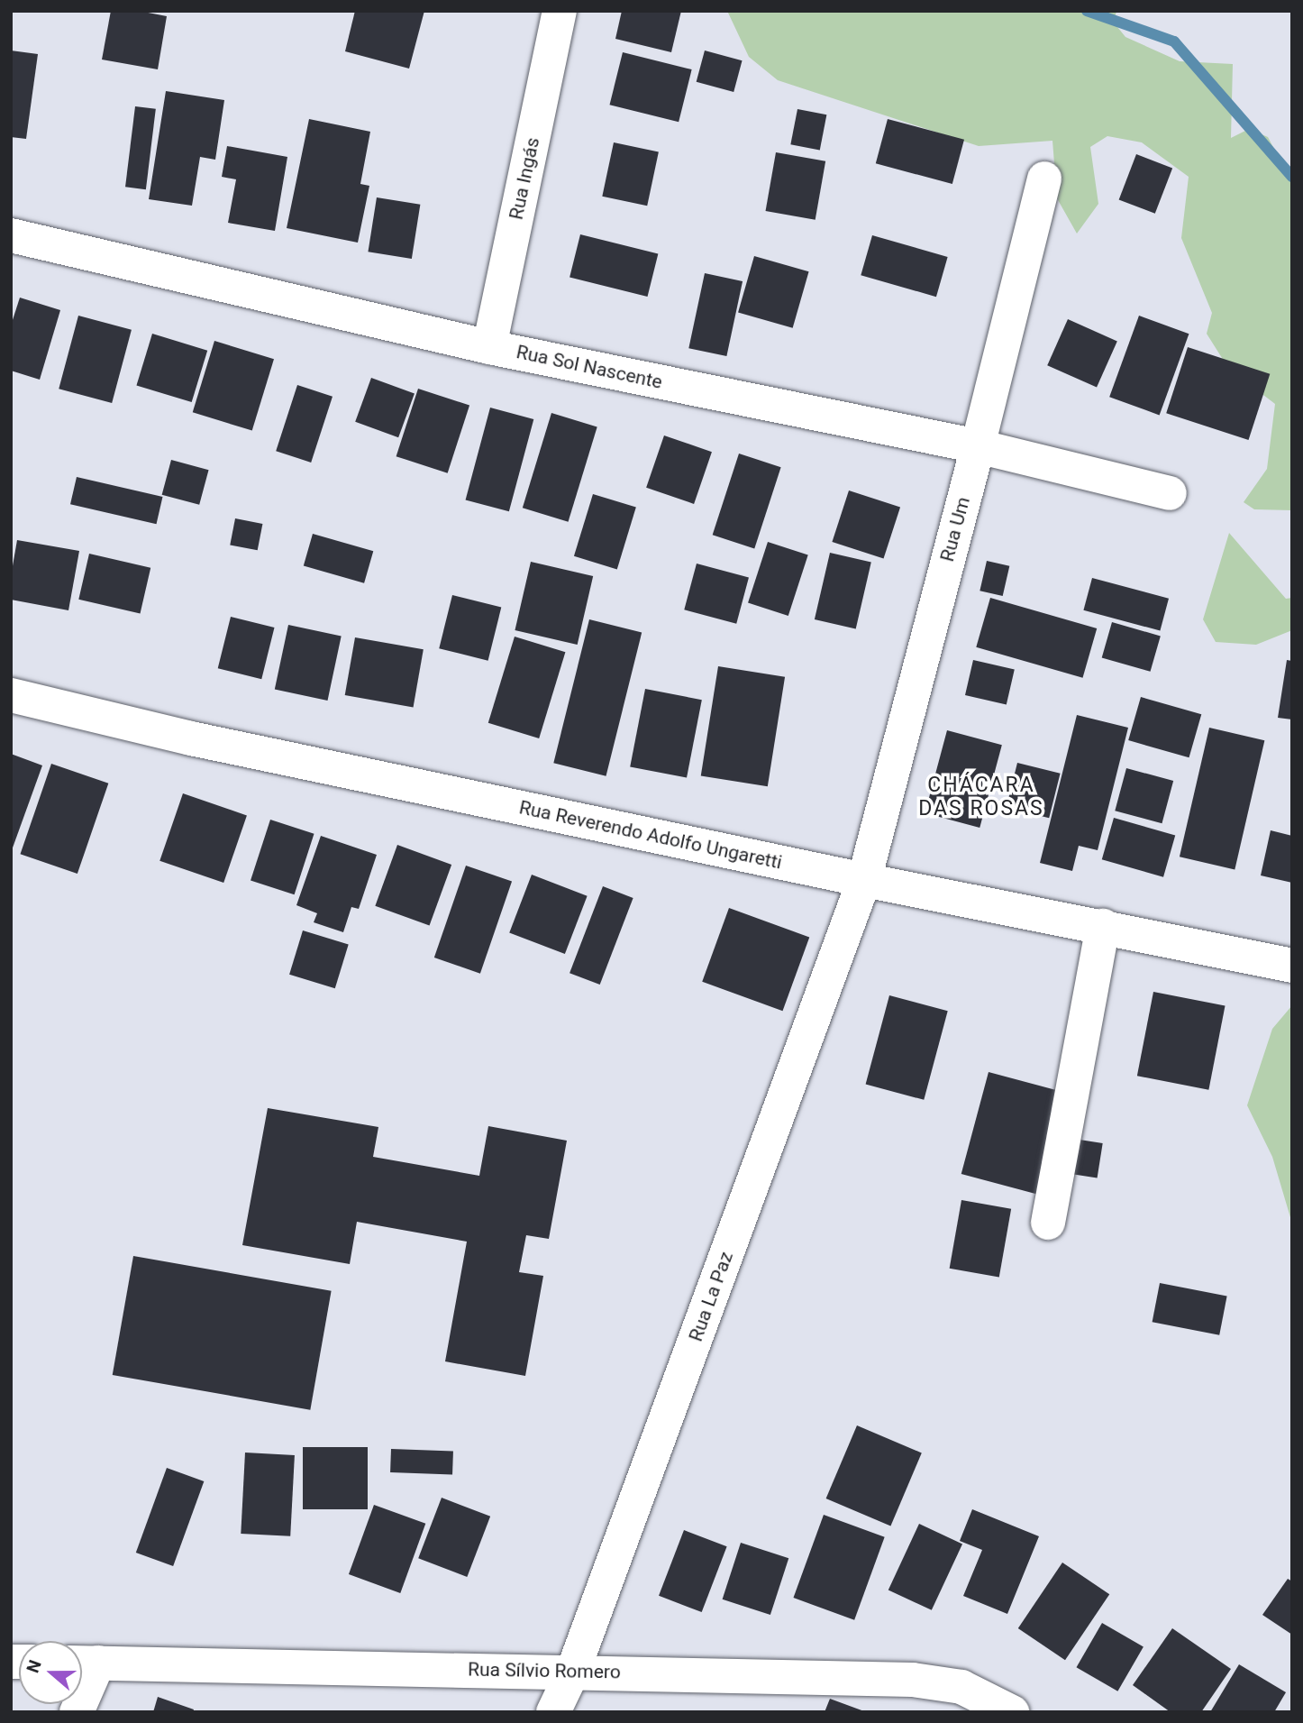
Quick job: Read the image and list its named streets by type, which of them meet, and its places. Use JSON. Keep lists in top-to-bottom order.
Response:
{
  "streets": {
    "street": [
      "Rua Ingás",
      "Rua Sol Nascente",
      "Rua Um",
      "Rua Reverendo Adolfo Ungaretti",
      "Rua La Paz",
      "Rua Sílvio Romero"
    ]
  },
  "crossings": [
    ["Rua Ingás", "Rua Sol Nascente"],
    ["Rua Sol Nascente", "Rua Um"],
    ["Rua Um", "Rua Reverendo Adolfo Ungaretti"],
    ["Rua Um", "Rua La Paz"],
    ["Rua Reverendo Adolfo Ungaretti", "Rua La Paz"],
    ["Rua La Paz", "Rua Sílvio Romero"]
  ],
  "districts": ["CHÁCARA DAS ROSAS"],
  "north": "left"
}
